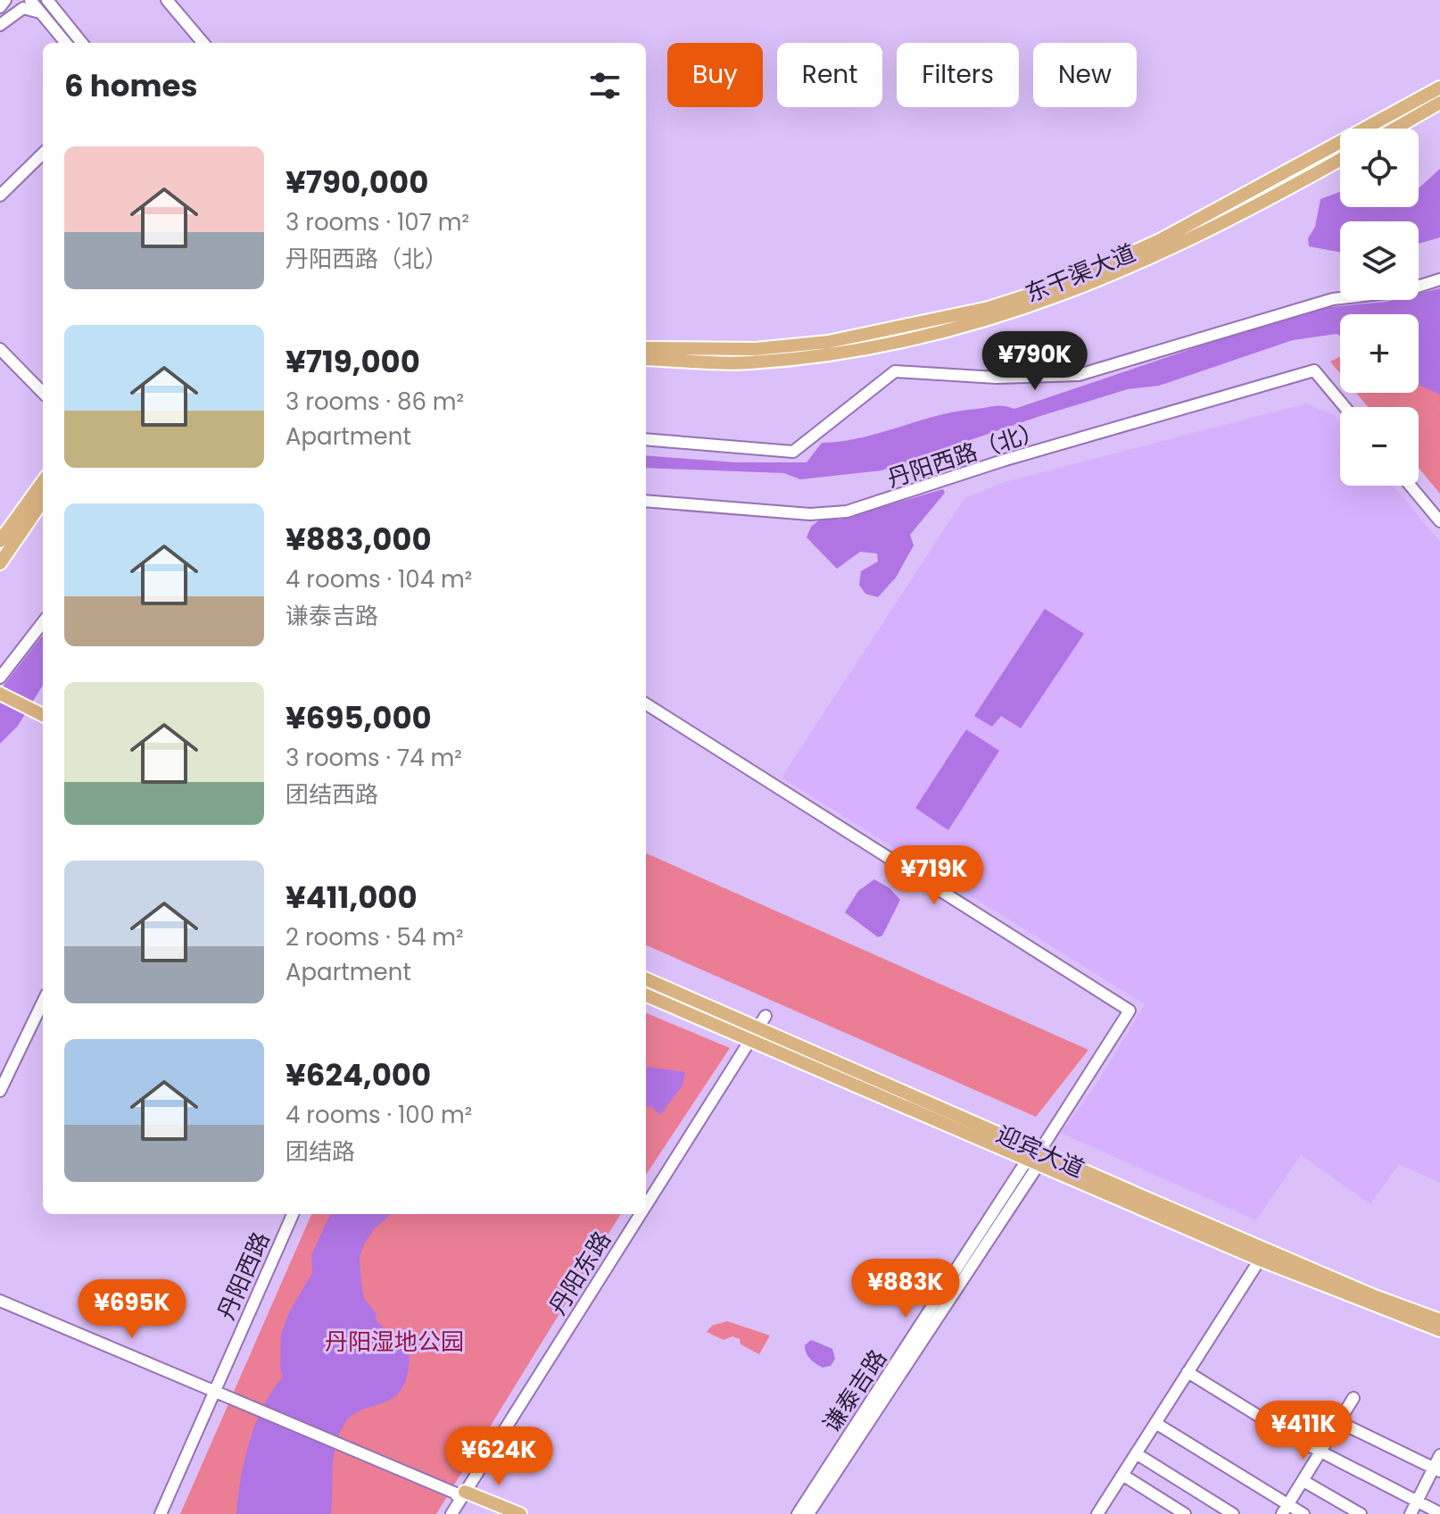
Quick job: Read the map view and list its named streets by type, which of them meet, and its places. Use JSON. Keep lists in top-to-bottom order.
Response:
{
  "streets": {
    "main road": ["东干渠大道", "迎宾大道"],
    "street": [
      "丹阳西路（北）",
      "丹阳东路",
      "丹阳西路",
      "谦泰吉路"
    ]
  },
  "crossings": [
    ["迎宾大道", "丹阳东路"],
    ["迎宾大道", "谦泰吉路"]
  ],
  "parks": ["丹阳湿地公园"],
  "page": {
    "chip": [
      "Buy",
      "Rent",
      "Filters",
      "New"
    ],
    "heading": "6 homes",
    "map_buttons": ["+", "−"],
    "list": [
      {
        "name": "¥790,000",
        "note": "3 rooms · 107 m² · 丹阳西路（北）"
      },
      {
        "name": "¥719,000",
        "note": "3 rooms · 86 m² · Apartment"
      },
      {
        "name": "¥883,000",
        "note": "4 rooms · 104 m² · 谦泰吉路"
      },
      {
        "name": "¥695,000",
        "note": "3 rooms · 74 m² · 团结西路"
      },
      {
        "name": "¥411,000",
        "note": "2 rooms · 54 m² · Apartment"
      },
      {
        "name": "¥624,000",
        "note": "4 rooms · 100 m² · 团结路"
      }
    ],
    "price": [
      "¥790K",
      "¥719K",
      "¥883K",
      "¥695K",
      "¥411K",
      "¥624K"
    ]
  }
}
